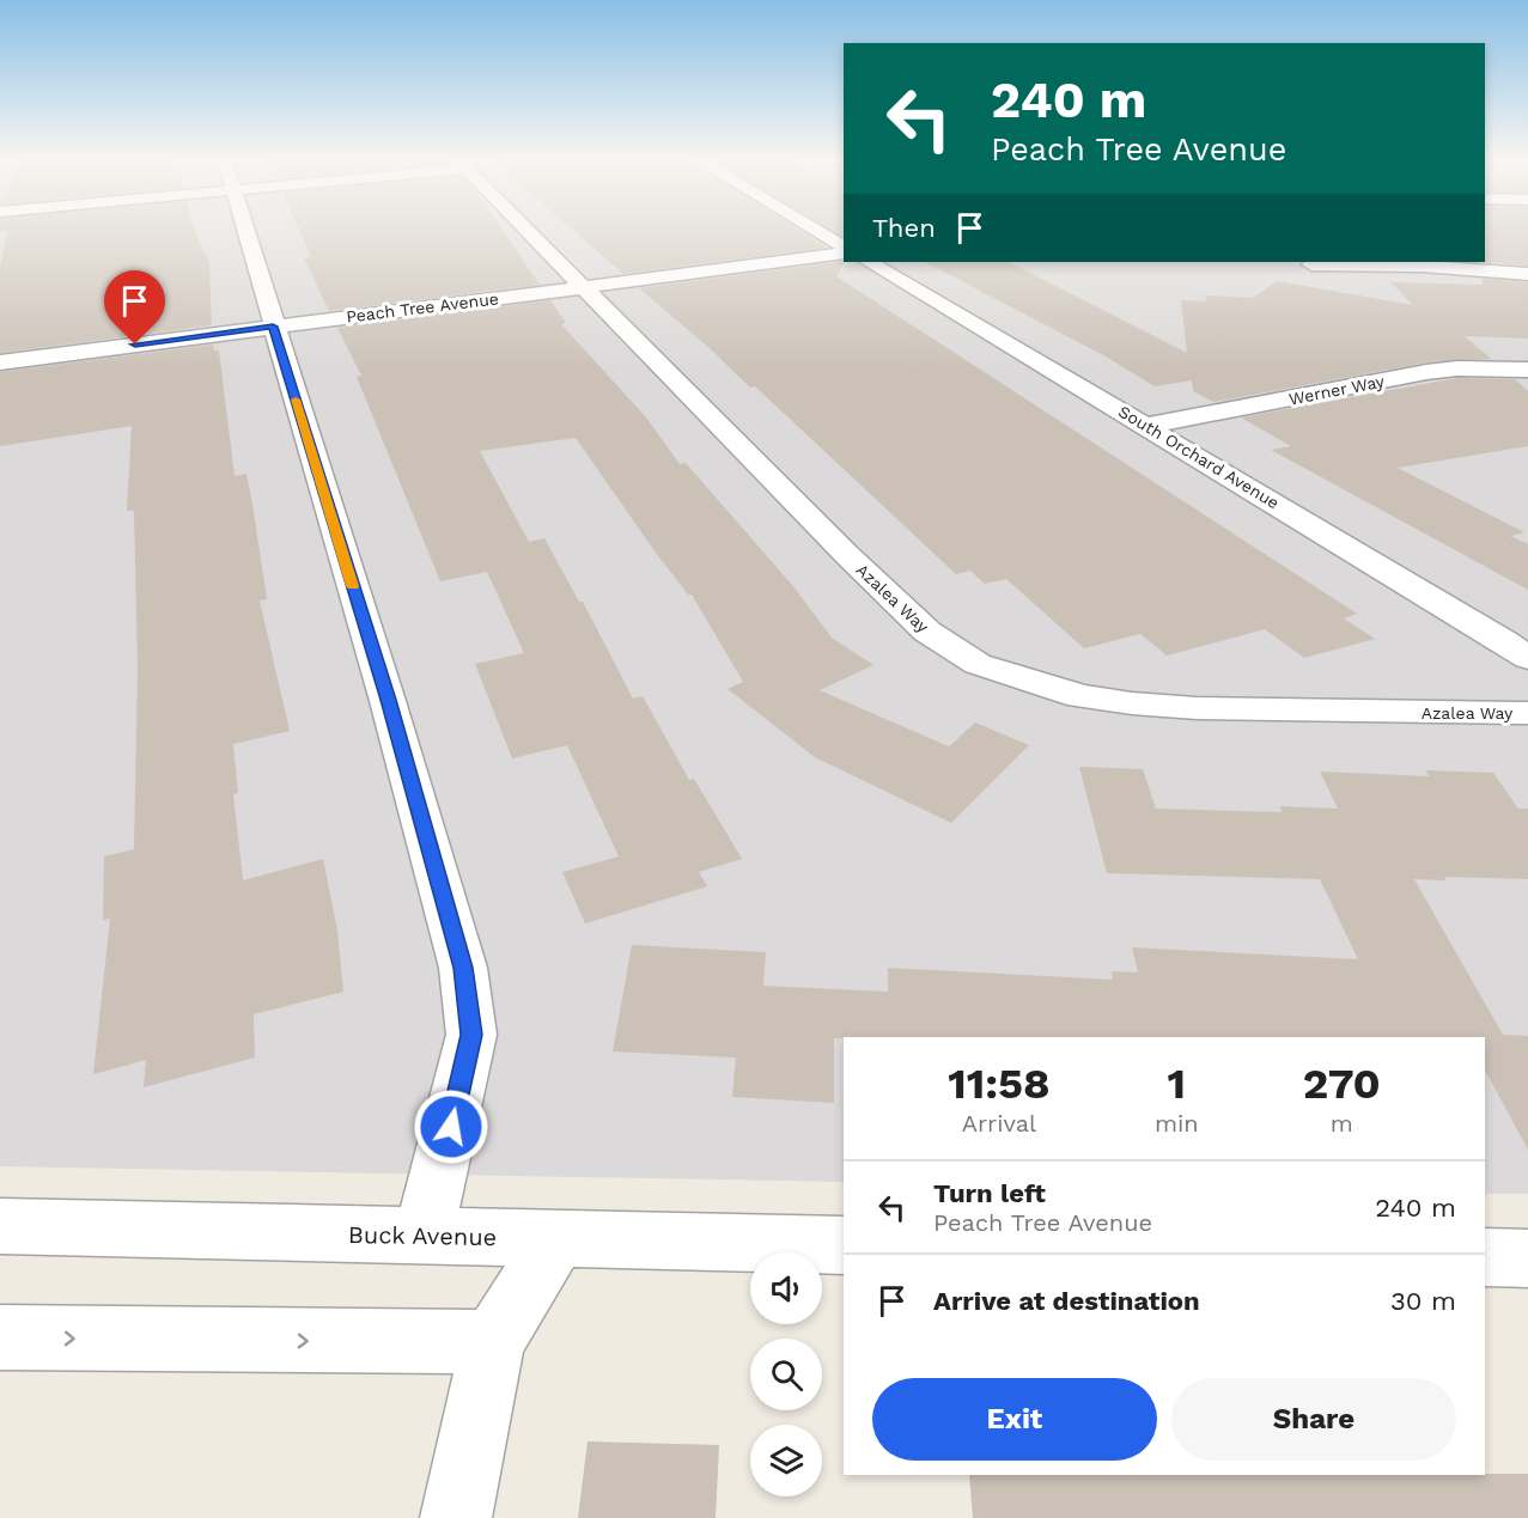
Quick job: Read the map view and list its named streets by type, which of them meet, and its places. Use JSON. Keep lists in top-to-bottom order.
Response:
{
  "streets": {
    "street": [
      "Peach Tree Avenue",
      "Werner Way",
      "South Orchard Avenue",
      "Azalea Way",
      "Buck Avenue"
    ]
  },
  "crossings": [
    ["Peach Tree Avenue", "Azalea Way"],
    ["Werner Way", "South Orchard Avenue"]
  ],
  "page": {
    "turn": ["240 m", "Peach Tree Avenue"],
    "then": "Then",
    "eta": [
      "11:58",
      "Arrival",
      "1",
      "min",
      "270",
      "m"
    ],
    "list": [
      {
        "name": "Turn left",
        "note": "Peach Tree Avenue",
        "value": "240 m"
      },
      {
        "name": "Arrive at destination",
        "value": "30 m"
      }
    ],
    "buttons": ["Exit", "Share"]
  }
}
